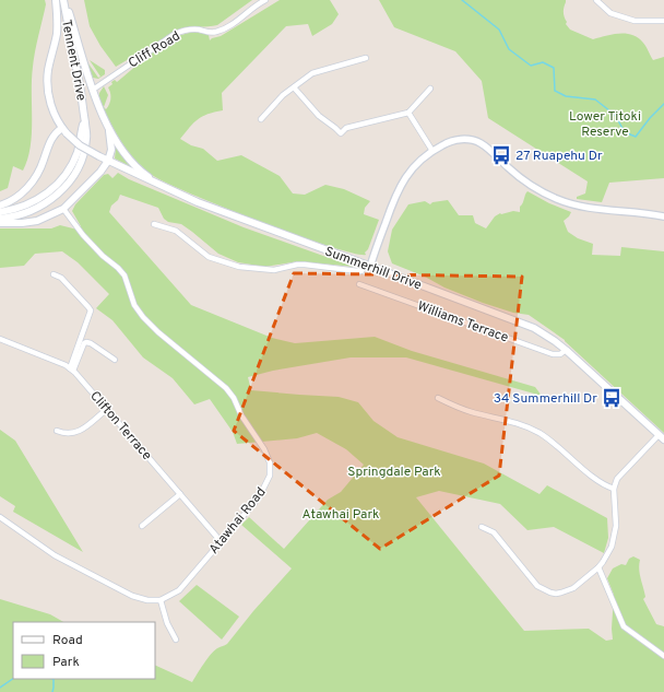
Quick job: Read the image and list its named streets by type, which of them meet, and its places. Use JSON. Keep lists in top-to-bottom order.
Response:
{
  "streets": {
    "main road": ["Tennent Drive", "Summerhill Drive"],
    "street": [
      "Cliff Road",
      "Williams Terrace",
      "Clifton Terrace",
      "Atawhai Road"
    ]
  },
  "crossings": [
    ["Summerhill Drive", "Williams Terrace"],
    ["Clifton Terrace", "Atawhai Road"]
  ],
  "parks": ["Lower Titoki Reserve", "Springdale Park", "Atawhai Park"],
  "places": {
    "bus stop": ["27 Ruapehu Dr", "34 Summerhill Dr"]
  },
  "legend": ["Road", "Park"]
}
